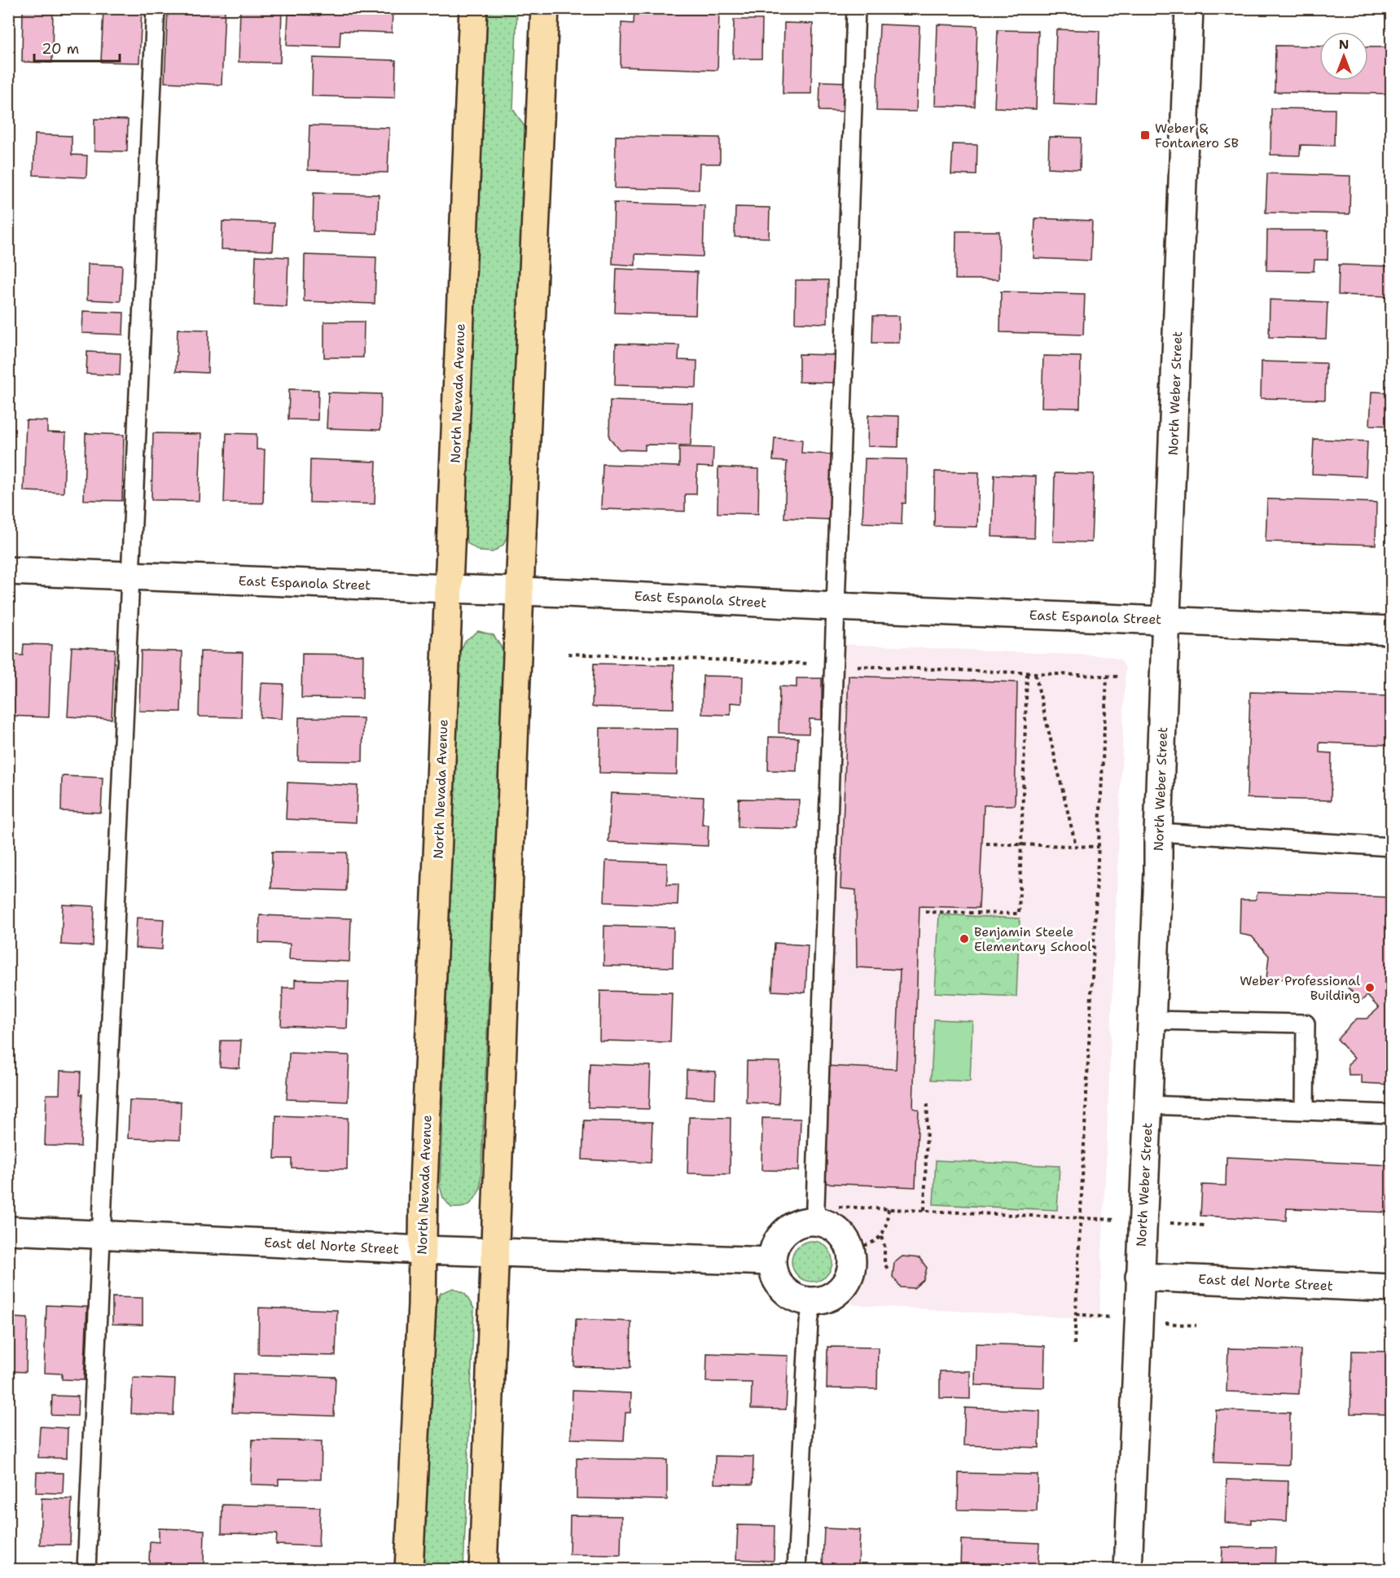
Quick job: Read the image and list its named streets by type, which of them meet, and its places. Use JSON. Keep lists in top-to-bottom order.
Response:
{
  "streets": {
    "main road": ["North Nevada Avenue"],
    "street": ["North Weber Street", "East Espanola Street", "East del Norte Street"]
  },
  "crossings": [
    ["North Nevada Avenue", "East Espanola Street"],
    ["North Nevada Avenue", "East del Norte Street"],
    ["North Weber Street", "East Espanola Street"],
    ["North Weber Street", "East del Norte Street"]
  ],
  "places": {
    "transit": ["Weber & Fontanero SB"],
    "other": ["Benjamin Steele Elementary School", "Weber Professional Building"]
  },
  "scale_bar": "20 m",
  "north": "top"
}
